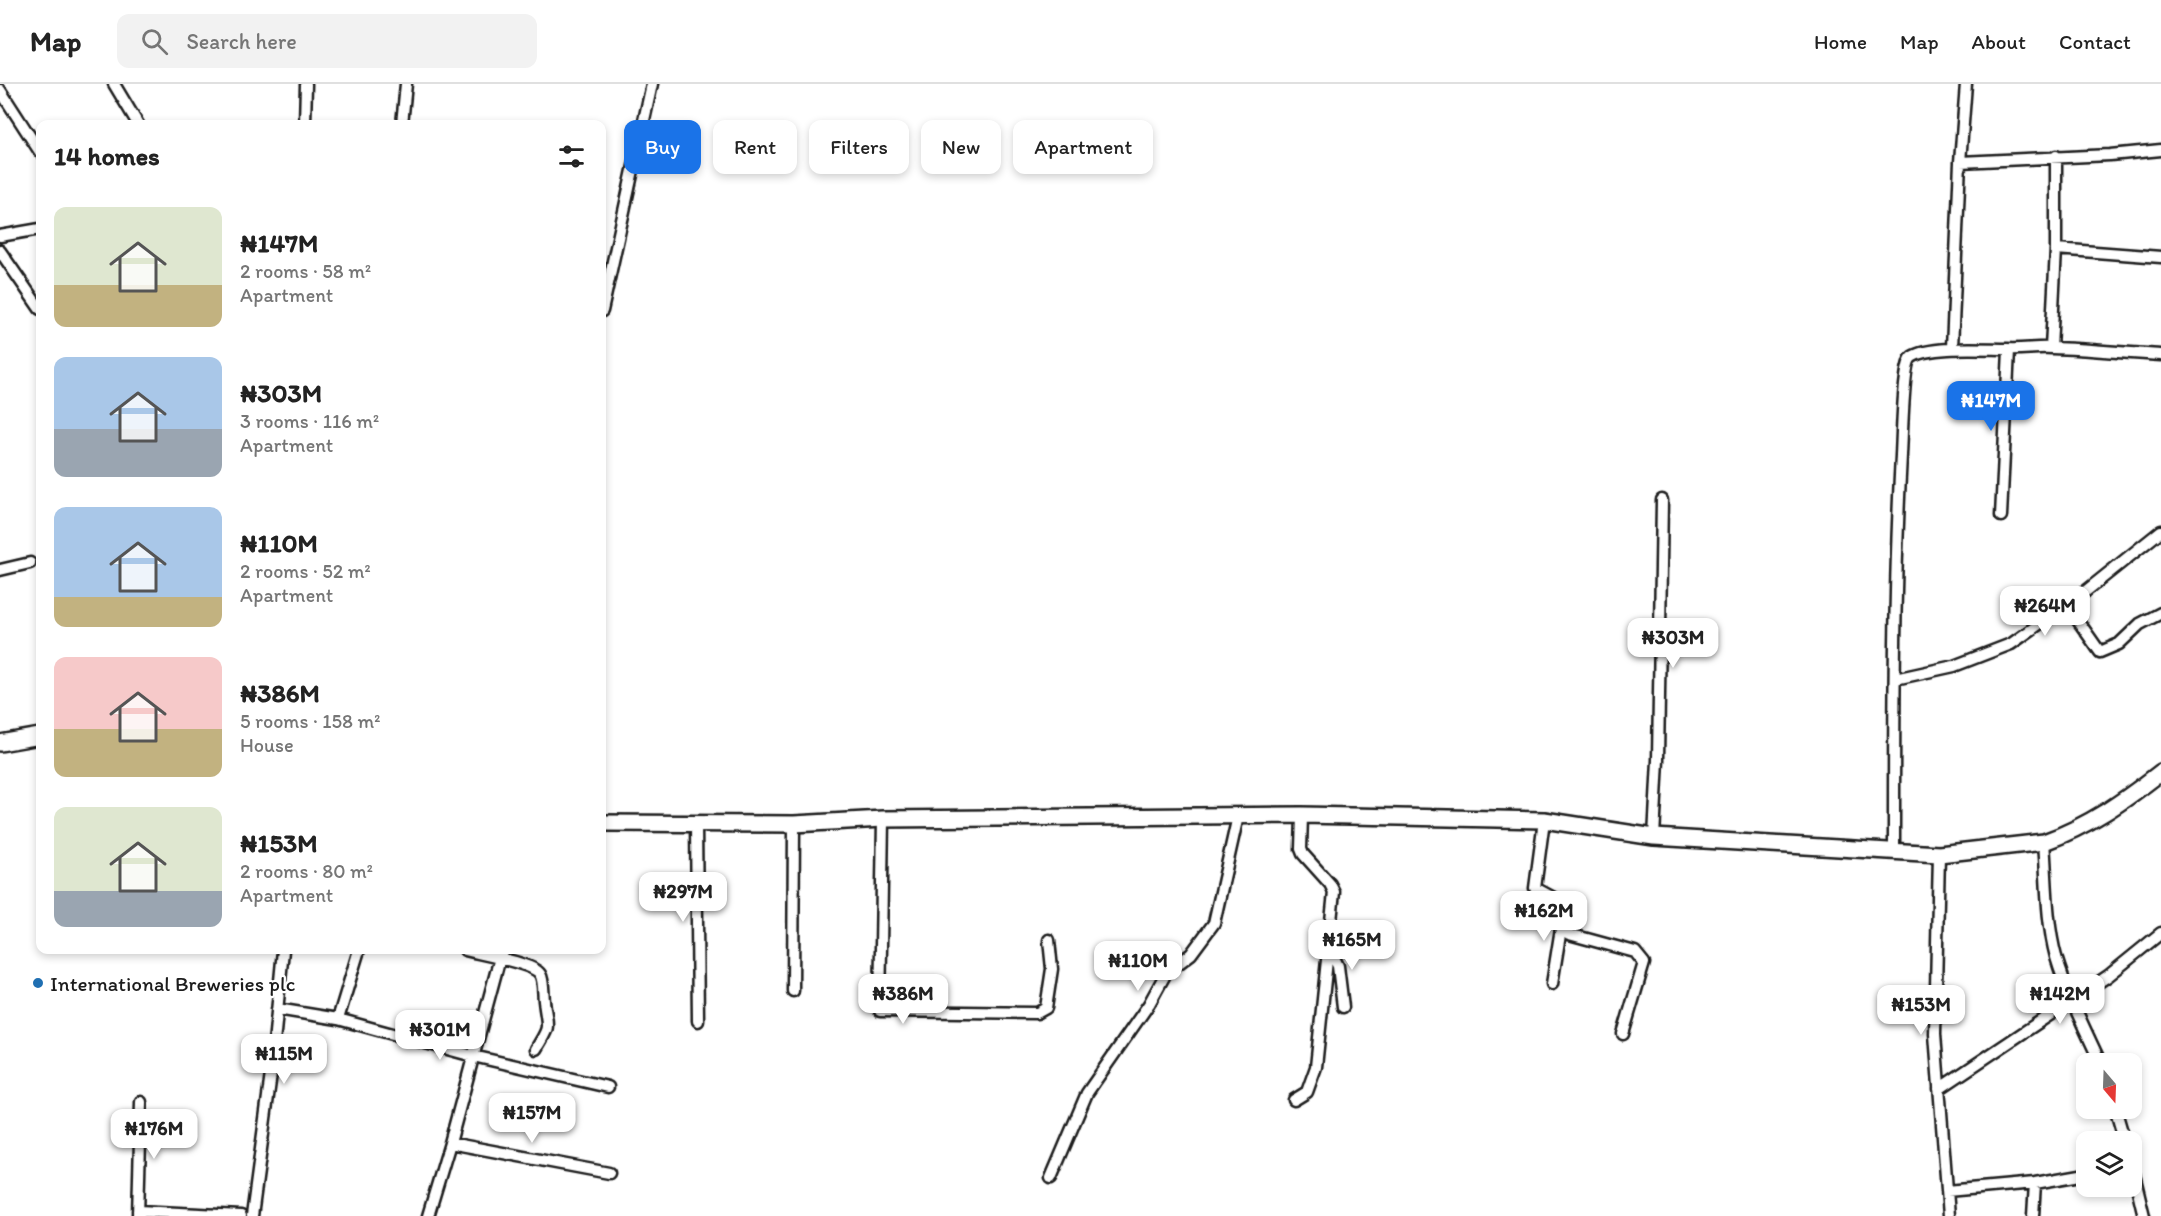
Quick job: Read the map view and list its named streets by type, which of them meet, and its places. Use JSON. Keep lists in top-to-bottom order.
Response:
{
  "places": ["International Breweries plc"],
  "north": "bottom",
  "page": {
    "header": "Map",
    "search": "Search here",
    "nav": [
      "Home",
      "Map",
      "About",
      "Contact"
    ],
    "chip": [
      "Buy",
      "Rent",
      "Filters",
      "New",
      "Apartment"
    ],
    "heading": "14 homes",
    "list": [
      {
        "name": "₦147M",
        "note": "2 rooms · 58 m² · Apartment"
      },
      {
        "name": "₦303M",
        "note": "3 rooms · 116 m² · Apartment"
      },
      {
        "name": "₦110M",
        "note": "2 rooms · 52 m² · Apartment"
      },
      {
        "name": "₦386M",
        "note": "5 rooms · 158 m² · House"
      },
      {
        "name": "₦153M",
        "note": "2 rooms · 80 m² · Apartment"
      }
    ],
    "price": [
      "₦147M",
      "₦264M",
      "₦303M",
      "₦297M",
      "₦162M",
      "₦165M",
      "₦110M",
      "₦386M",
      "₦142M",
      "₦153M",
      "₦301M",
      "₦115M",
      "₦157M",
      "₦176M"
    ]
  }
}
